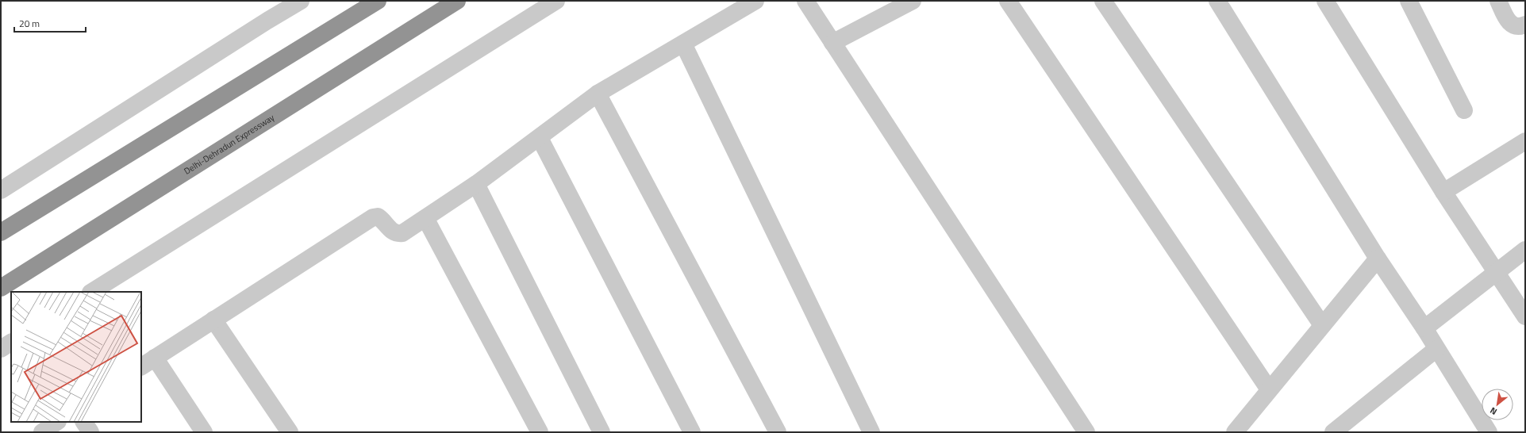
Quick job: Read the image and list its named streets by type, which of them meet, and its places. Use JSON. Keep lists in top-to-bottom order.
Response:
{
  "streets": {
    "highway": ["Delhi-Dehradun Expressway"]
  },
  "scale_bar": "20 m",
  "north": "bottom left"
}
